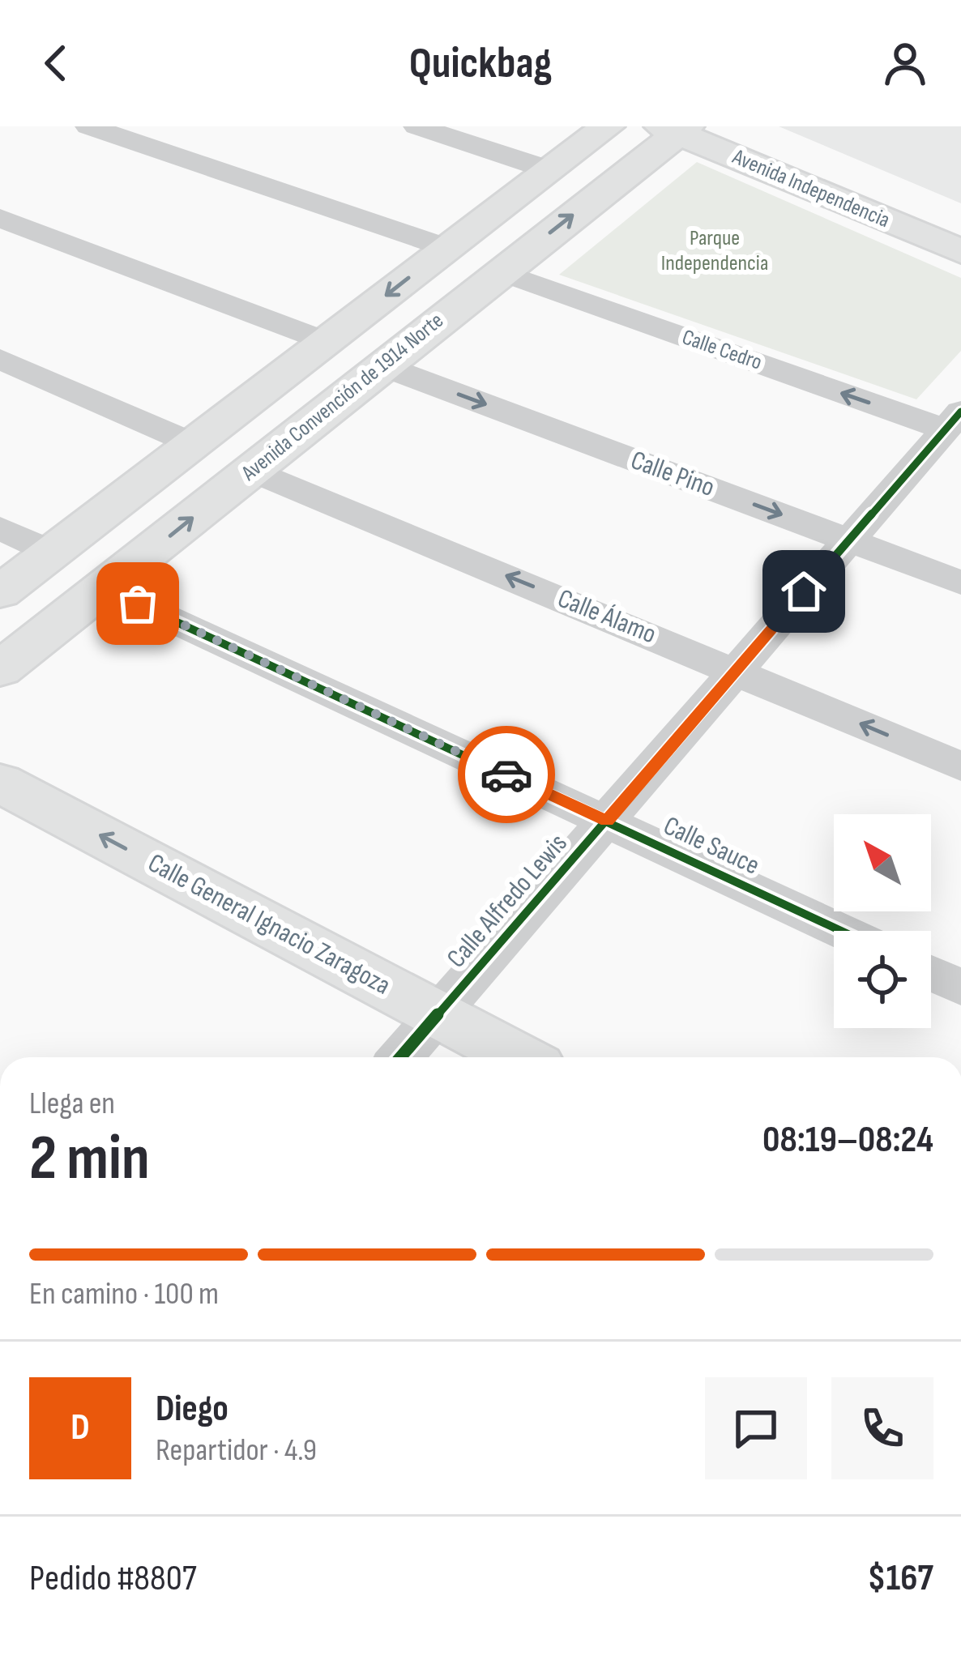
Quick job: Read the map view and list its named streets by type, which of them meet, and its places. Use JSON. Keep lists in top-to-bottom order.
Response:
{
  "streets": {
    "main road": ["Avenida Independencia", "Avenida Convención de 1914 Norte", "Calle General Ignacio Zaragoza"],
    "street": [
      "Calle Cedro",
      "Calle Pino",
      "Calle Álamo",
      "Calle Sauce",
      "Calle Alfredo Lewis"
    ]
  },
  "crossings": [
    ["Avenida Independencia", "Avenida Convención de 1914 Norte"],
    ["Calle Cedro", "Avenida Convención de 1914 Norte"],
    ["Calle Cedro", "Calle Alfredo Lewis"],
    ["Avenida Convención de 1914 Norte", "Calle Pino"],
    ["Avenida Convención de 1914 Norte", "Calle Álamo"],
    ["Avenida Convención de 1914 Norte", "Calle Sauce"],
    ["Calle Pino", "Calle Alfredo Lewis"],
    ["Calle Álamo", "Calle Alfredo Lewis"],
    ["Calle Sauce", "Calle Alfredo Lewis"],
    ["Calle Alfredo Lewis", "Calle General Ignacio Zaragoza"]
  ],
  "one_way": ["Calle Cedro", "Calle Pino", "Calle General Ignacio Zaragoza"],
  "parks": ["Parque Independencia"],
  "north": "top left",
  "page": {
    "header": "Quickbag",
    "heading": ["2 min", "Llega en", "08:19–08:24"],
    "panel": [
      "Diego",
      "Repartidor · 4.9",
      "Pedido #8807",
      "$167"
    ],
    "bar": "En camino · 100 m",
    "round": "D"
  }
}
